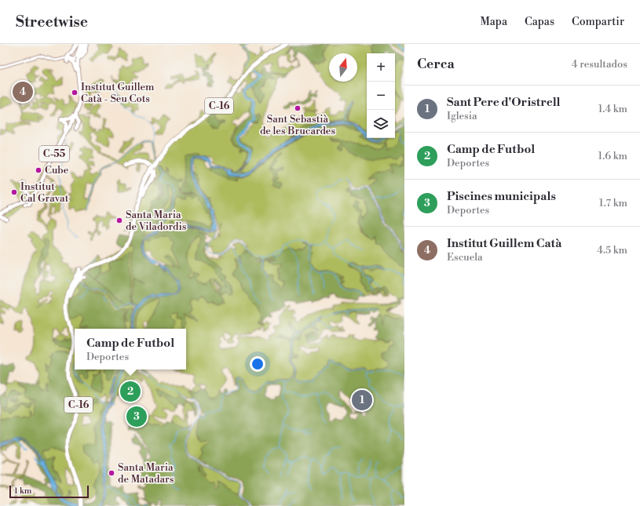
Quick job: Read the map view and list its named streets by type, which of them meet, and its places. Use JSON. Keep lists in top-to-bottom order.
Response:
{
  "streets": {
    "highway": ["C-16", "C-55"]
  },
  "places": [
    "Institut Guillem Catà - Seu Cots",
    "Sant Sebastià de les Brucardes",
    "Cube",
    "Institut Cal Gravat",
    "Santa Maria de Viladordis",
    "Santa Maria de Matadars"
  ],
  "scale_bar": "1 km",
  "north": "top",
  "page": {
    "header": "Streetwise",
    "nav": ["Mapa", "Capas", "Compartir"],
    "heading": ["Cerca", "4 resultados"],
    "map_buttons": ["+", "−"],
    "pins": [
      "4",
      "2",
      "1",
      "3"
    ],
    "list": [
      {
        "mark": "1",
        "name": "Sant Pere d'Oristrell",
        "note": "Iglesia",
        "value": "1.4 km"
      },
      {
        "mark": "2",
        "name": "Camp de Futbol",
        "note": "Deportes",
        "value": "1.6 km"
      },
      {
        "mark": "3",
        "name": "Piscines municipals",
        "note": "Deportes",
        "value": "1.7 km"
      },
      {
        "mark": "4",
        "name": "Institut Guillem Catà",
        "note": "Escuela",
        "value": "4.5 km"
      }
    ],
    "popup": ["Camp de Futbol", "Deportes"],
    "scale": "1 km"
  }
}
